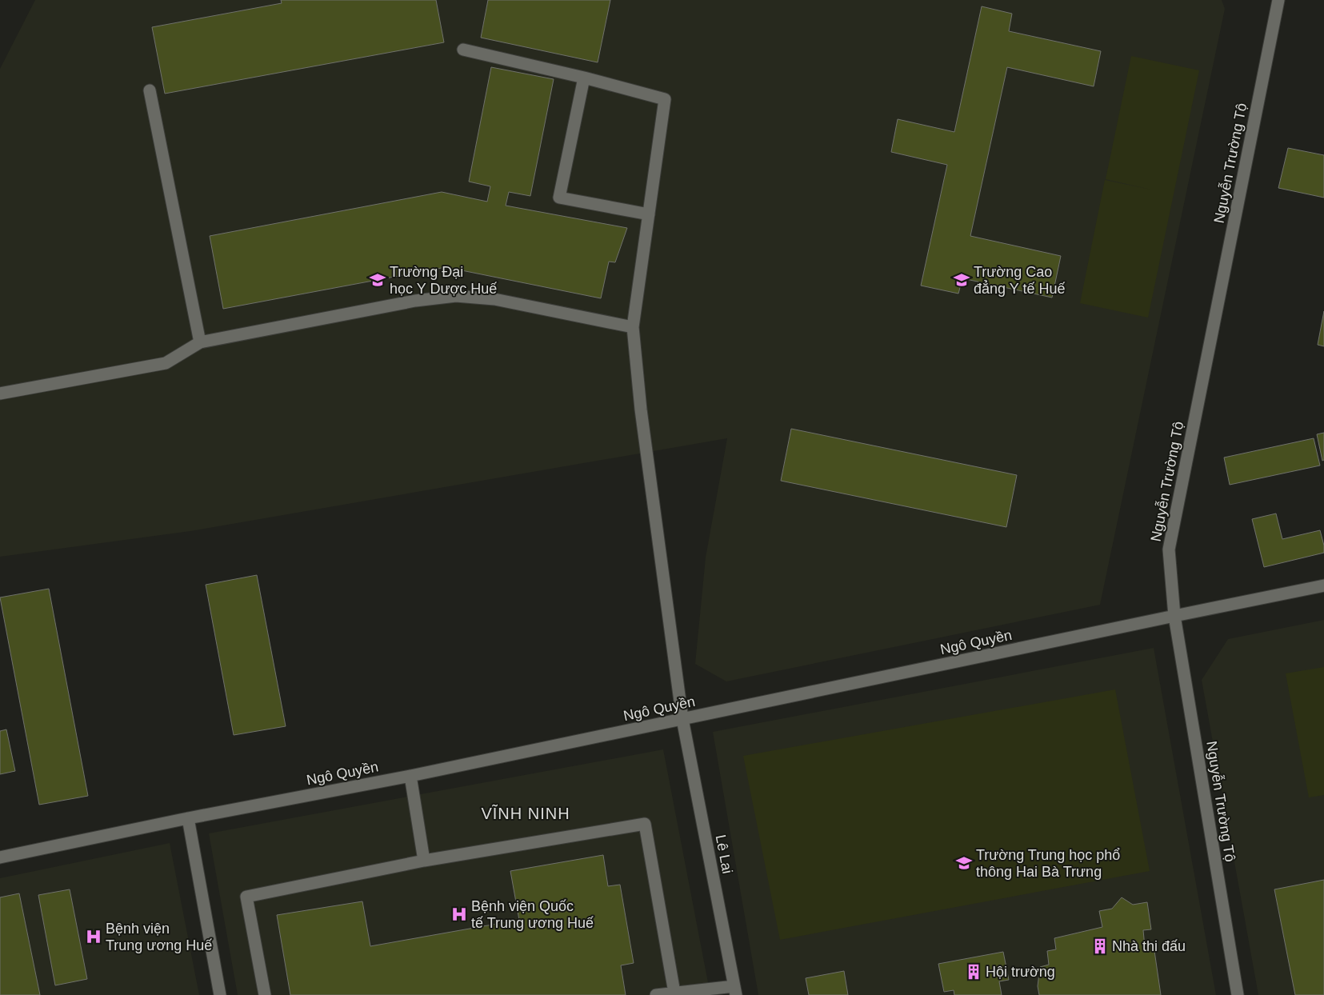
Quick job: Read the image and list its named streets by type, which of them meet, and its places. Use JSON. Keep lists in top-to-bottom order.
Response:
{
  "streets": {
    "street": ["Nguyễn Trường Tộ", "Ngô Quyền", "Lê Lai"]
  },
  "crossings": [
    ["Nguyễn Trường Tộ", "Ngô Quyền"],
    ["Ngô Quyền", "Lê Lai"]
  ],
  "districts": ["VĨNH NINH"],
  "places": {
    "school or university": ["Trường Đại học Y Dược Huế", "Trường Cao đẳng Y tế Huế", "Trường Trung học phổ thông Hai Bà Trưng"],
    "hospital": ["Bệnh viện Quốc tế Trung ương Huế", "Bệnh viện Trung ương Huế"],
    "building": ["Nhà thi đấu", "Hội trường"]
  }
}
